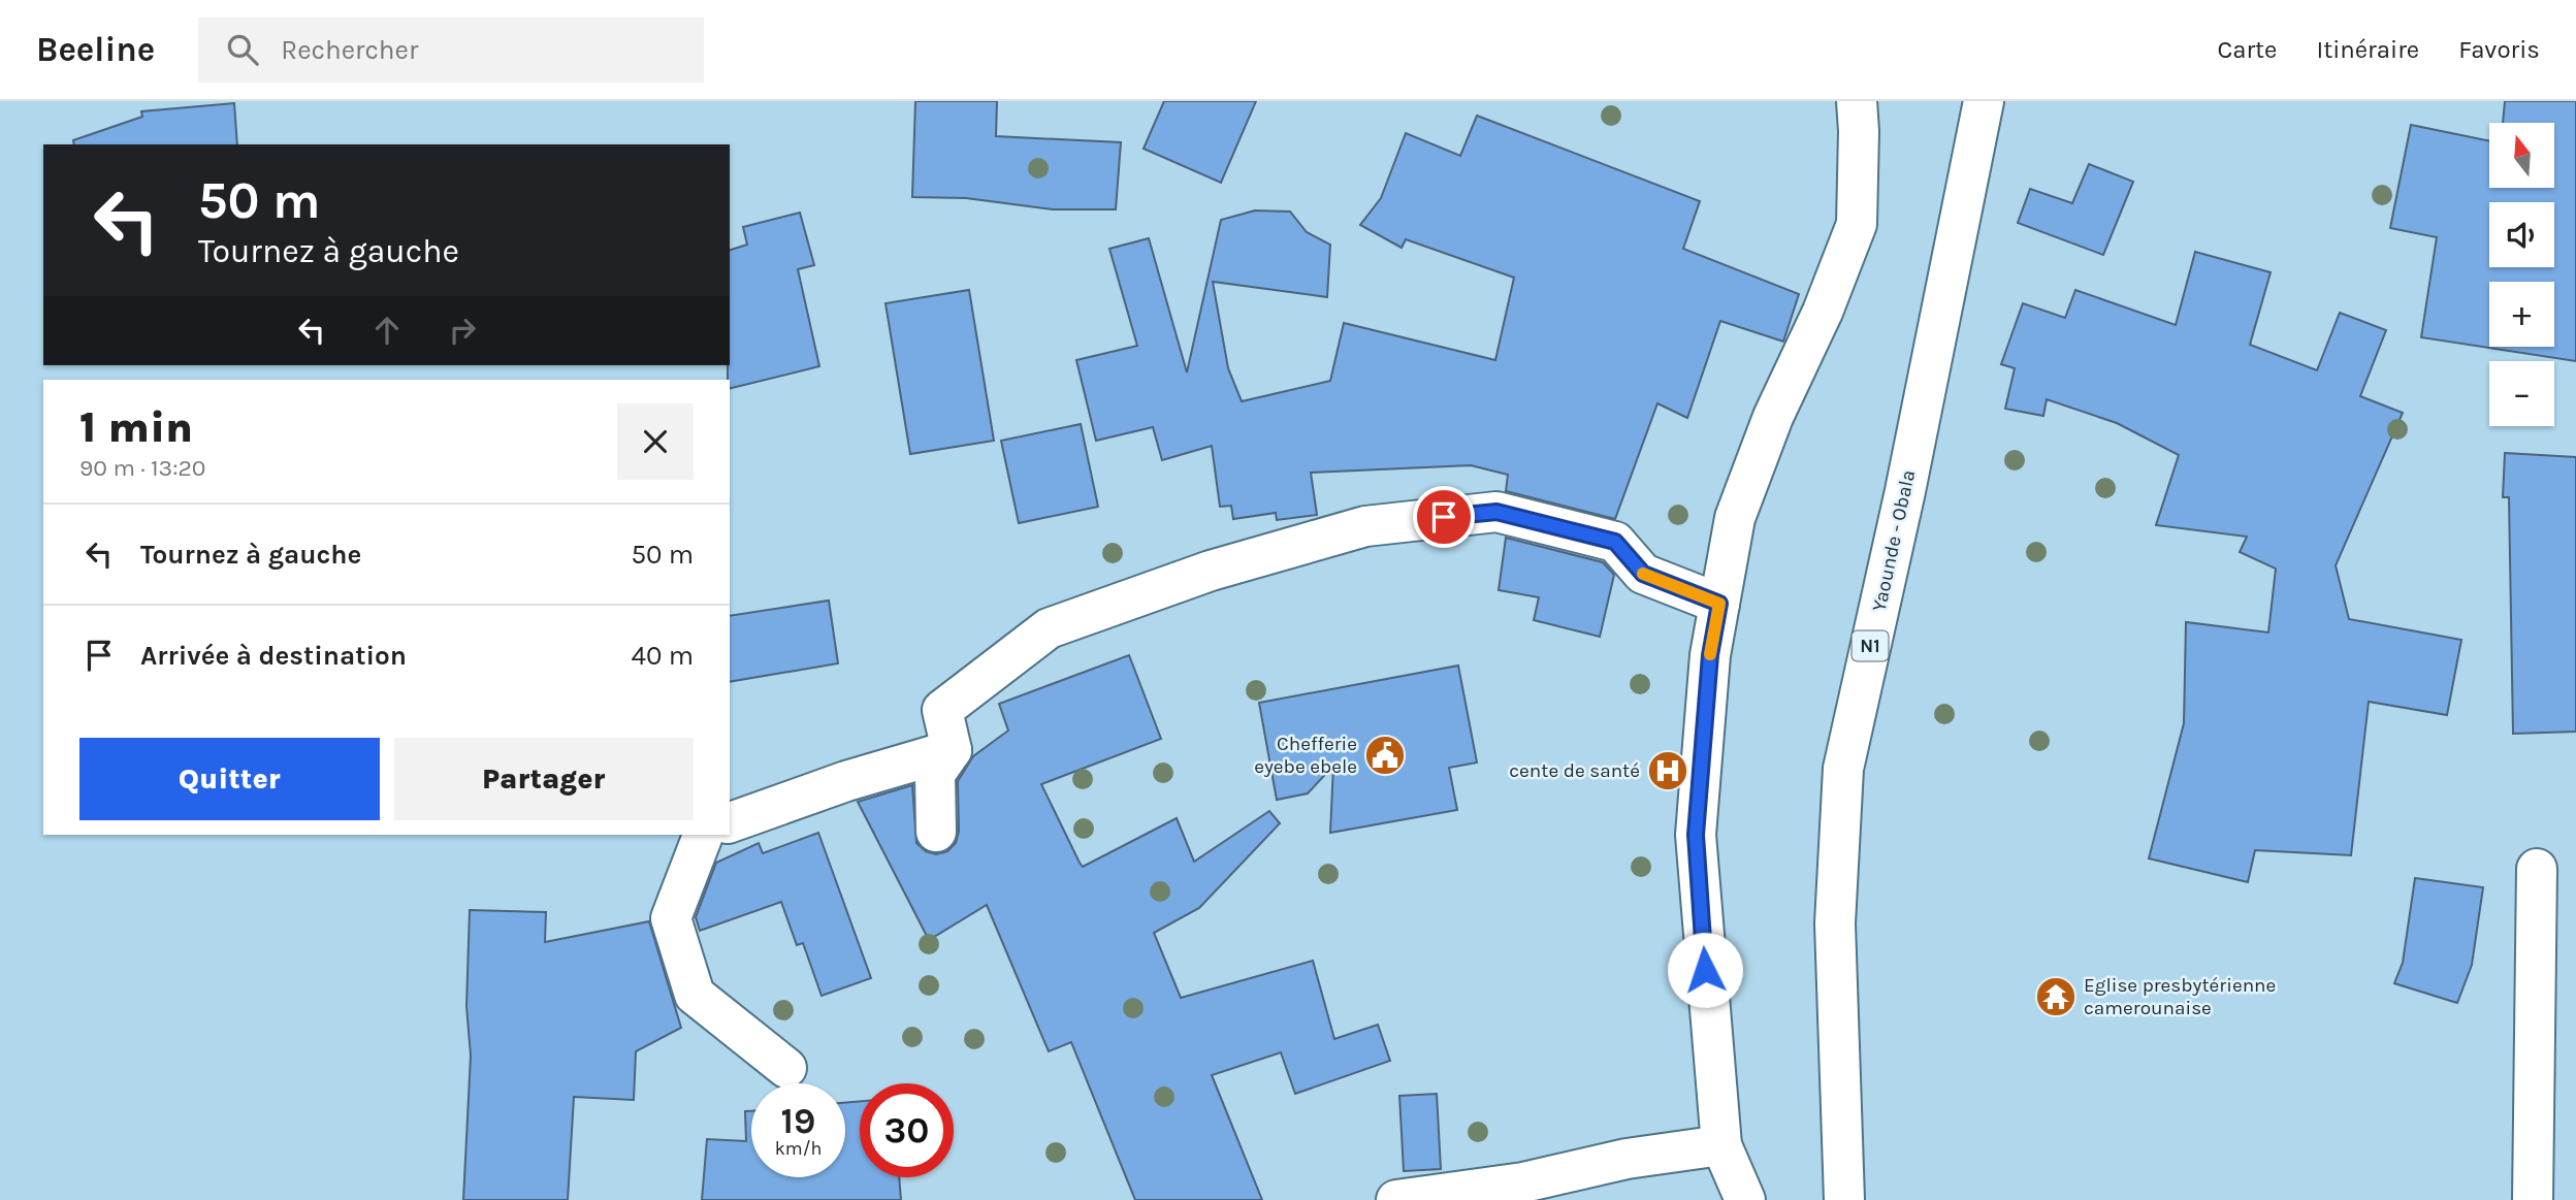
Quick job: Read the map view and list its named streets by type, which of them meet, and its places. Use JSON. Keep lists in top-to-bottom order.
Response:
{
  "streets": {
    "main road": ["Yaounde - Obala", "N1"]
  },
  "places": {
    "public building": ["Chefferie eyebe ebele"],
    "hospital": ["cente de santé"],
    "temple": ["Eglise presbytérienne camerounaise"]
  },
  "north": "top",
  "page": {
    "header": "Beeline",
    "search": "Rechercher",
    "nav": ["Carte", "Itinéraire", "Favoris"],
    "map_buttons": ["+", "−"],
    "turn": ["50 m", "Tournez à gauche"],
    "heading": ["1 min", "90 m · 13:20"],
    "list": [
      {
        "name": "Tournez à gauche",
        "value": "50 m"
      },
      {
        "name": "Arrivée à destination",
        "value": "40 m"
      }
    ],
    "buttons": ["Quitter", "Partager"],
    "speed": "19 km/h",
    "limit": "30"
  }
}
